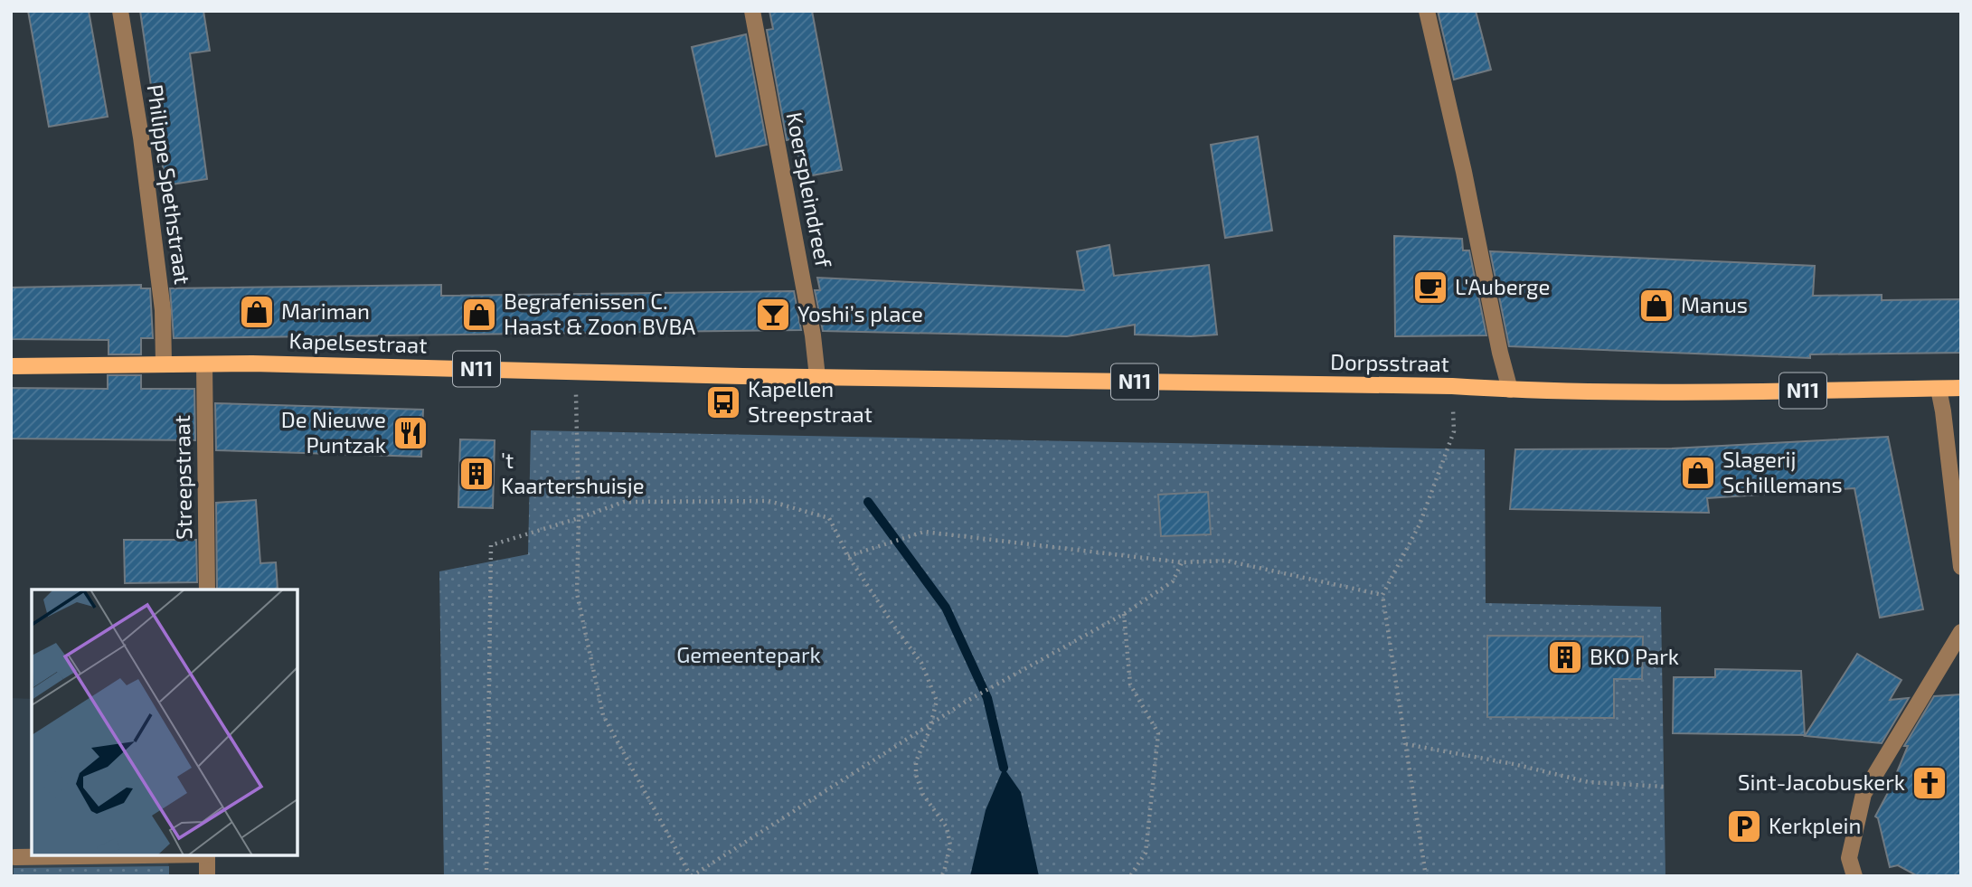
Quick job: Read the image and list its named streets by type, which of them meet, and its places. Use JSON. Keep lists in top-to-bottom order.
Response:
{
  "streets": {
    "main road": ["Kapelsestraat", "Dorpsstraat", "N11"],
    "street": ["Philippe Spethstraat", "Koerspleindreef", "Streepstraat"]
  },
  "crossings": [
    ["Philippe Spethstraat", "Kapelsestraat"],
    ["Koerspleindreef", "Kapelsestraat"],
    ["Koerspleindreef", "Dorpsstraat"],
    ["Kapelsestraat", "Dorpsstraat"],
    ["Kapelsestraat", "Streepstraat"]
  ],
  "parks": ["Gemeentepark"],
  "places": {
    "cafe": ["L'Auberge"],
    "shop": [
      "Manus",
      "Mariman",
      "Begrafenissen C. Haast & Zoon BVBA",
      "Slagerij Schillemans"
    ],
    "bar": ["Yoshi’s place"],
    "bus stop": ["Kapellen Streepstraat"],
    "restaurant": ["De Nieuwe Puntzak"],
    "building": ["'t Kaartershuisje", "BKO Park"],
    "church": ["Sint-Jacobuskerk"],
    "parking": ["Kerkplein"]
  }
}
